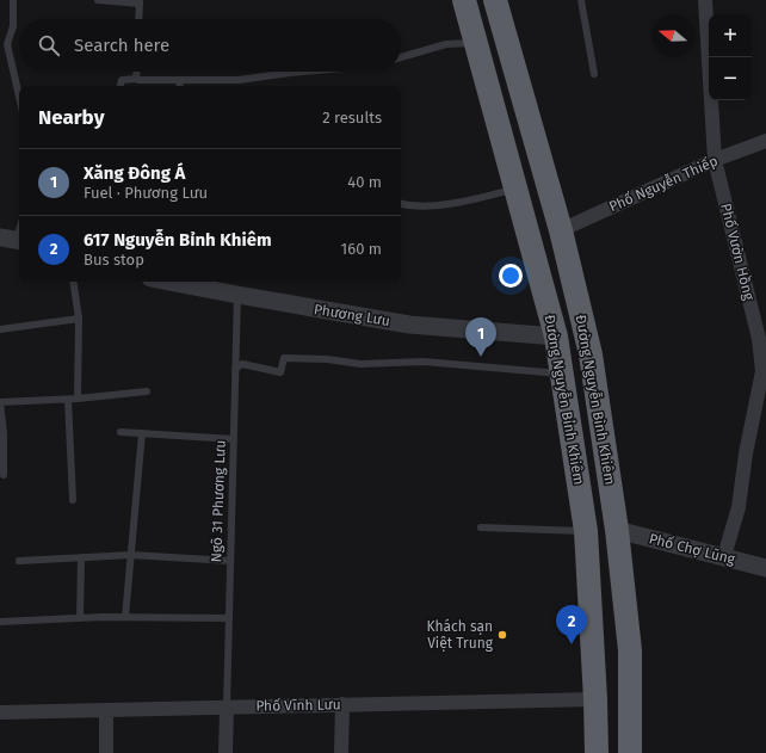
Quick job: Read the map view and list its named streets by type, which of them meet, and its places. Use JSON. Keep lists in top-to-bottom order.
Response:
{
  "streets": {
    "highway": ["Đường Nguyễn Bỉnh Khiêm", "Đường Nguyễn Bình Khiêm"],
    "street": [
      "Phố Nguyễn Thiếp",
      "Phố Vườn Hồng",
      "Phương Lưu",
      "Phố Chợ Lũng",
      "Phố Vĩnh Lưu"
    ],
    "lane": ["Ngõ 31 Phương Lưu"]
  },
  "crossings": [
    ["Phố Nguyễn Thiếp", "Phố Vườn Hồng"],
    ["Phố Nguyễn Thiếp", "Đường Nguyễn Bình Khiêm"],
    ["Phố Vườn Hồng", "Phố Chợ Lũng"],
    ["Phương Lưu", "Đường Nguyễn Bỉnh Khiêm"],
    ["Phương Lưu", "Ngõ 31 Phương Lưu"],
    ["Đường Nguyễn Bỉnh Khiêm", "Phố Vĩnh Lưu"],
    ["Đường Nguyễn Bình Khiêm", "Phố Chợ Lũng"],
    ["Ngõ 31 Phương Lưu", "Phố Vĩnh Lưu"]
  ],
  "places": ["Khách sạn Việt Trung"],
  "north": "left",
  "page": {
    "map_buttons": ["+", "−"],
    "search": "Search here",
    "heading": ["Nearby", "2 results"],
    "list": [
      {
        "mark": "1",
        "name": "Xăng Đông Á",
        "note": "Fuel · Phương Lưu",
        "value": "40 m"
      },
      {
        "mark": "2",
        "name": "617 Nguyễn Bỉnh Khiêm",
        "note": "Bus stop",
        "value": "160 m"
      }
    ],
    "pins": ["1", "2"]
  }
}
